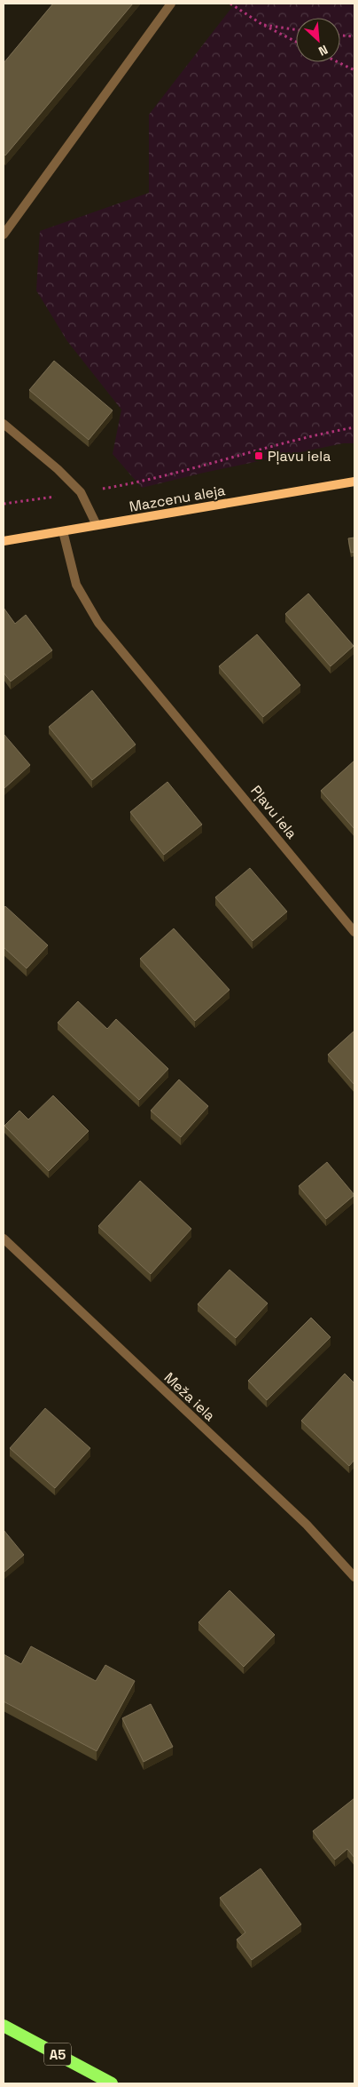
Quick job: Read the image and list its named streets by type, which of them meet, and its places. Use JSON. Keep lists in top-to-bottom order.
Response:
{
  "streets": {
    "highway": ["A5"],
    "main road": ["Mazcenu aleja"],
    "street": ["Pļavu iela", "Meža iela"]
  },
  "crossings": [
    ["Mazcenu aleja", "Pļavu iela"]
  ],
  "places": {
    "transit": ["Pļavu iela"]
  },
  "north": "bottom right"
}
